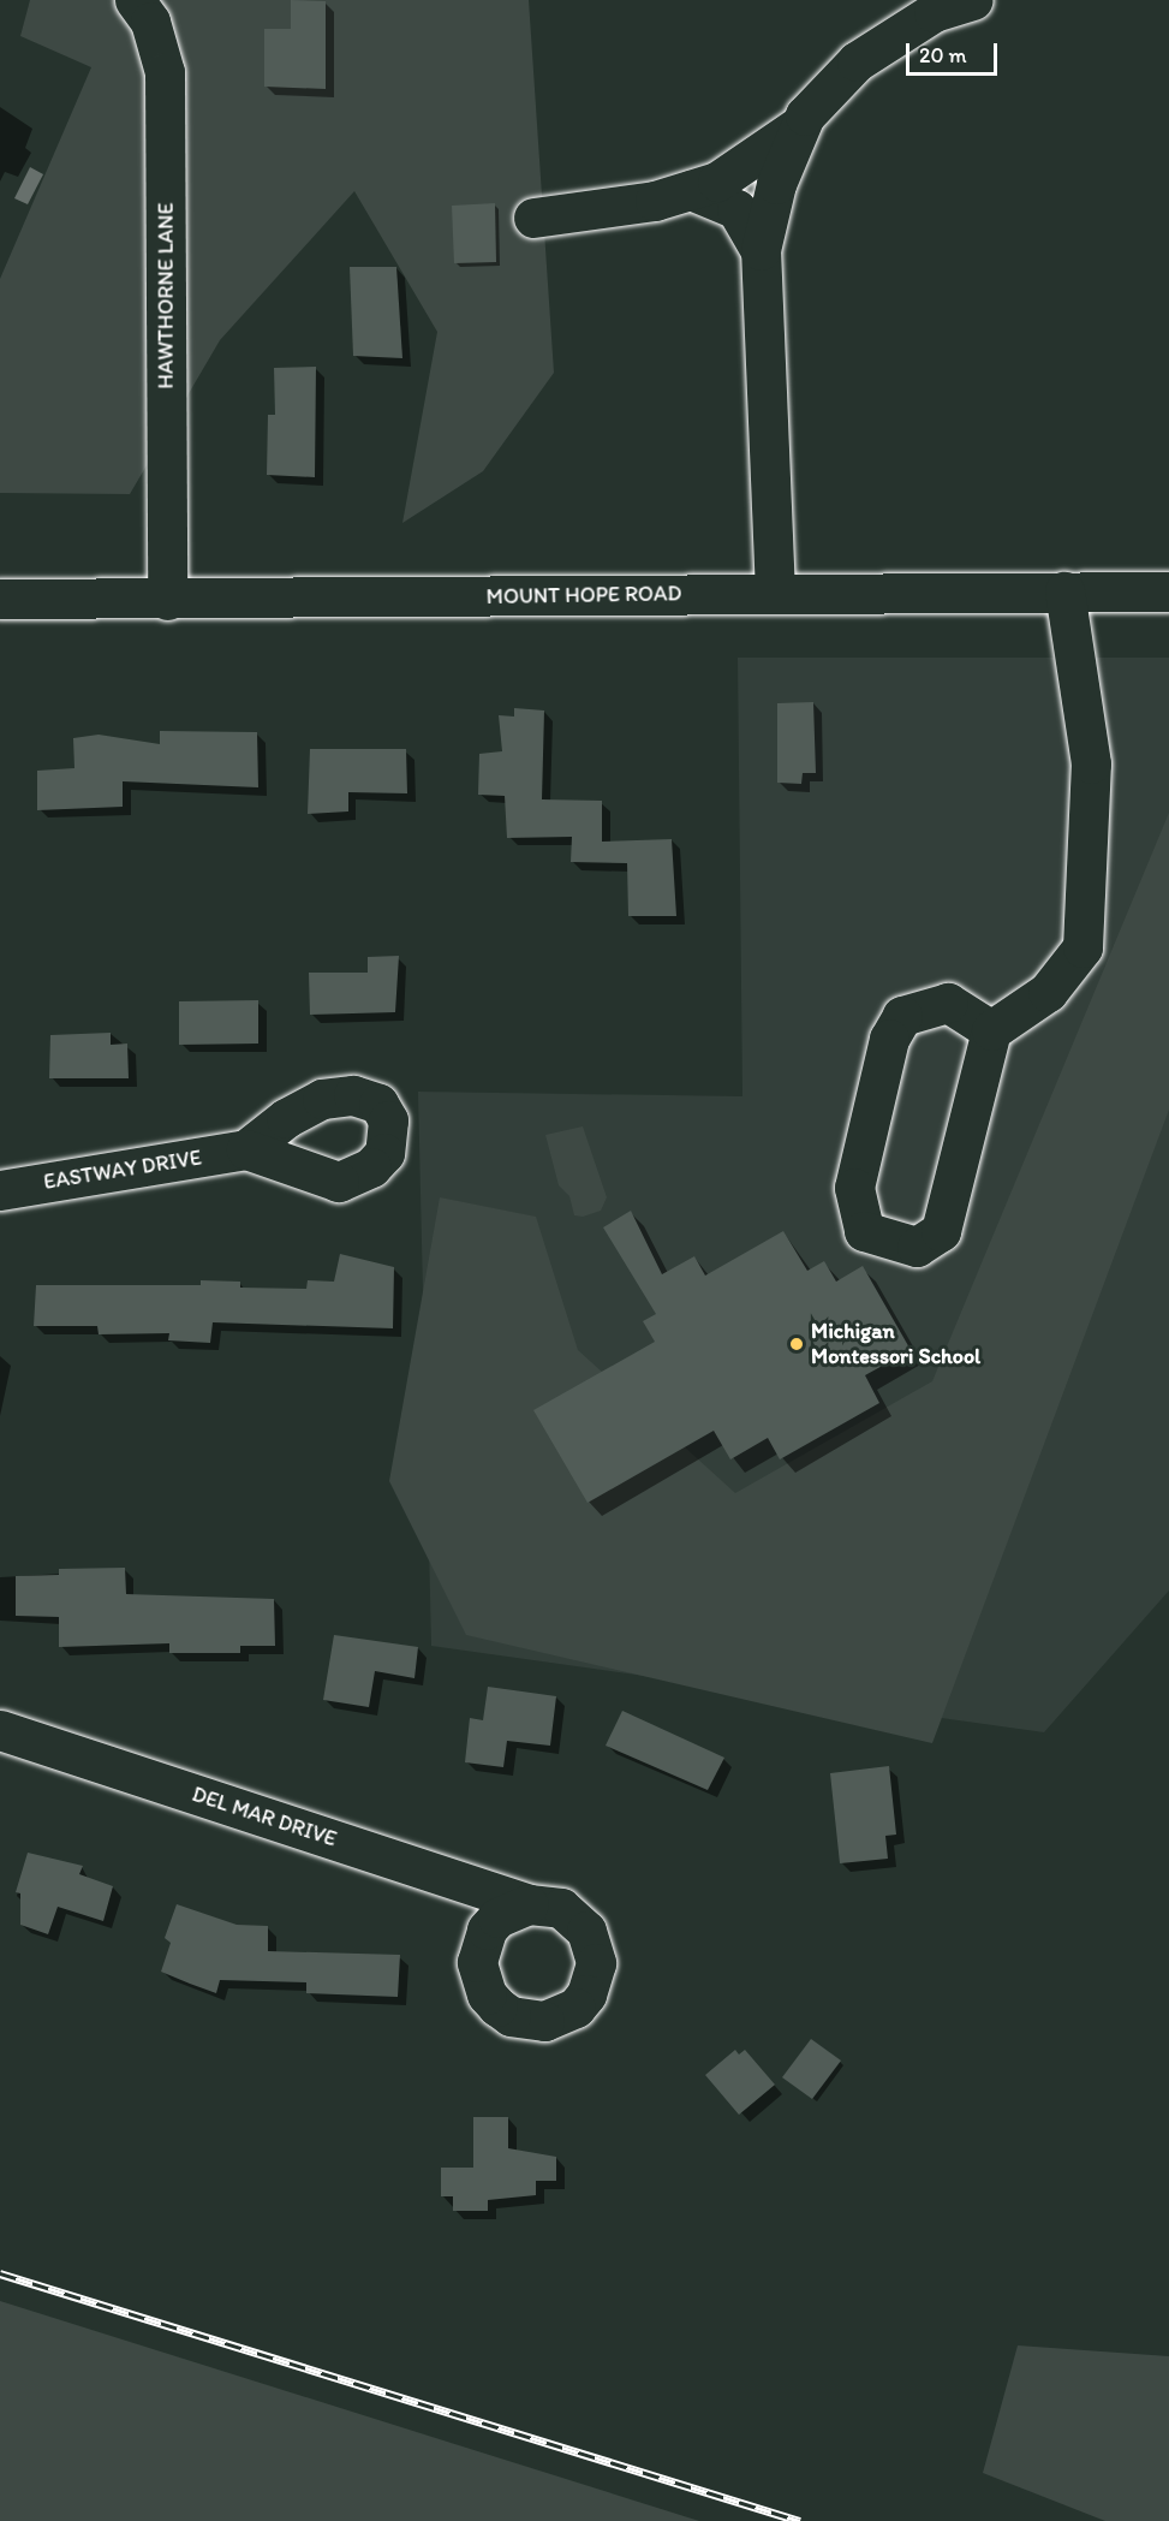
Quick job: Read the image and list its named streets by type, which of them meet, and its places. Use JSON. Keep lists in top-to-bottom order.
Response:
{
  "streets": {
    "street": [
      "HAWTHORNE LANE",
      "MOUNT HOPE ROAD",
      "EASTWAY DRIVE",
      "DEL MAR DRIVE"
    ]
  },
  "crossings": [
    ["HAWTHORNE LANE", "MOUNT HOPE ROAD"]
  ],
  "places": ["Michigan Montessori School"],
  "scale_bar": "20 m"
}
